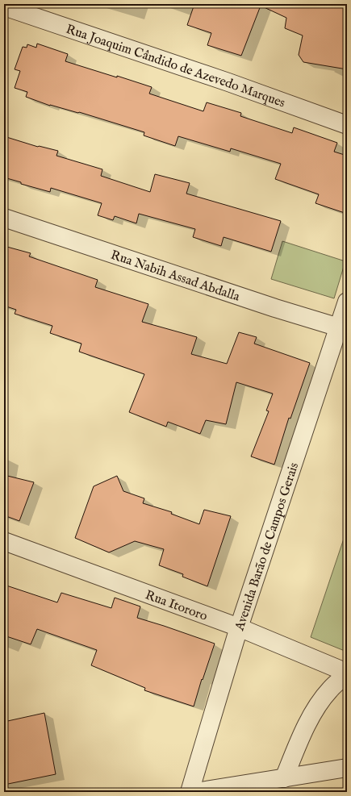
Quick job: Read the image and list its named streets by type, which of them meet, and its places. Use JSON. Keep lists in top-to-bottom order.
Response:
{
  "streets": {
    "street": [
      "Rua Joaquim Cândido de Azevedo Marques",
      "Rua Nabih Assad Abdalla",
      "Avenida Barão de Campos Gerais",
      "Rua Itororo"
    ]
  },
  "crossings": [
    ["Rua Nabih Assad Abdalla", "Avenida Barão de Campos Gerais"],
    ["Avenida Barão de Campos Gerais", "Rua Itororo"]
  ]
}
